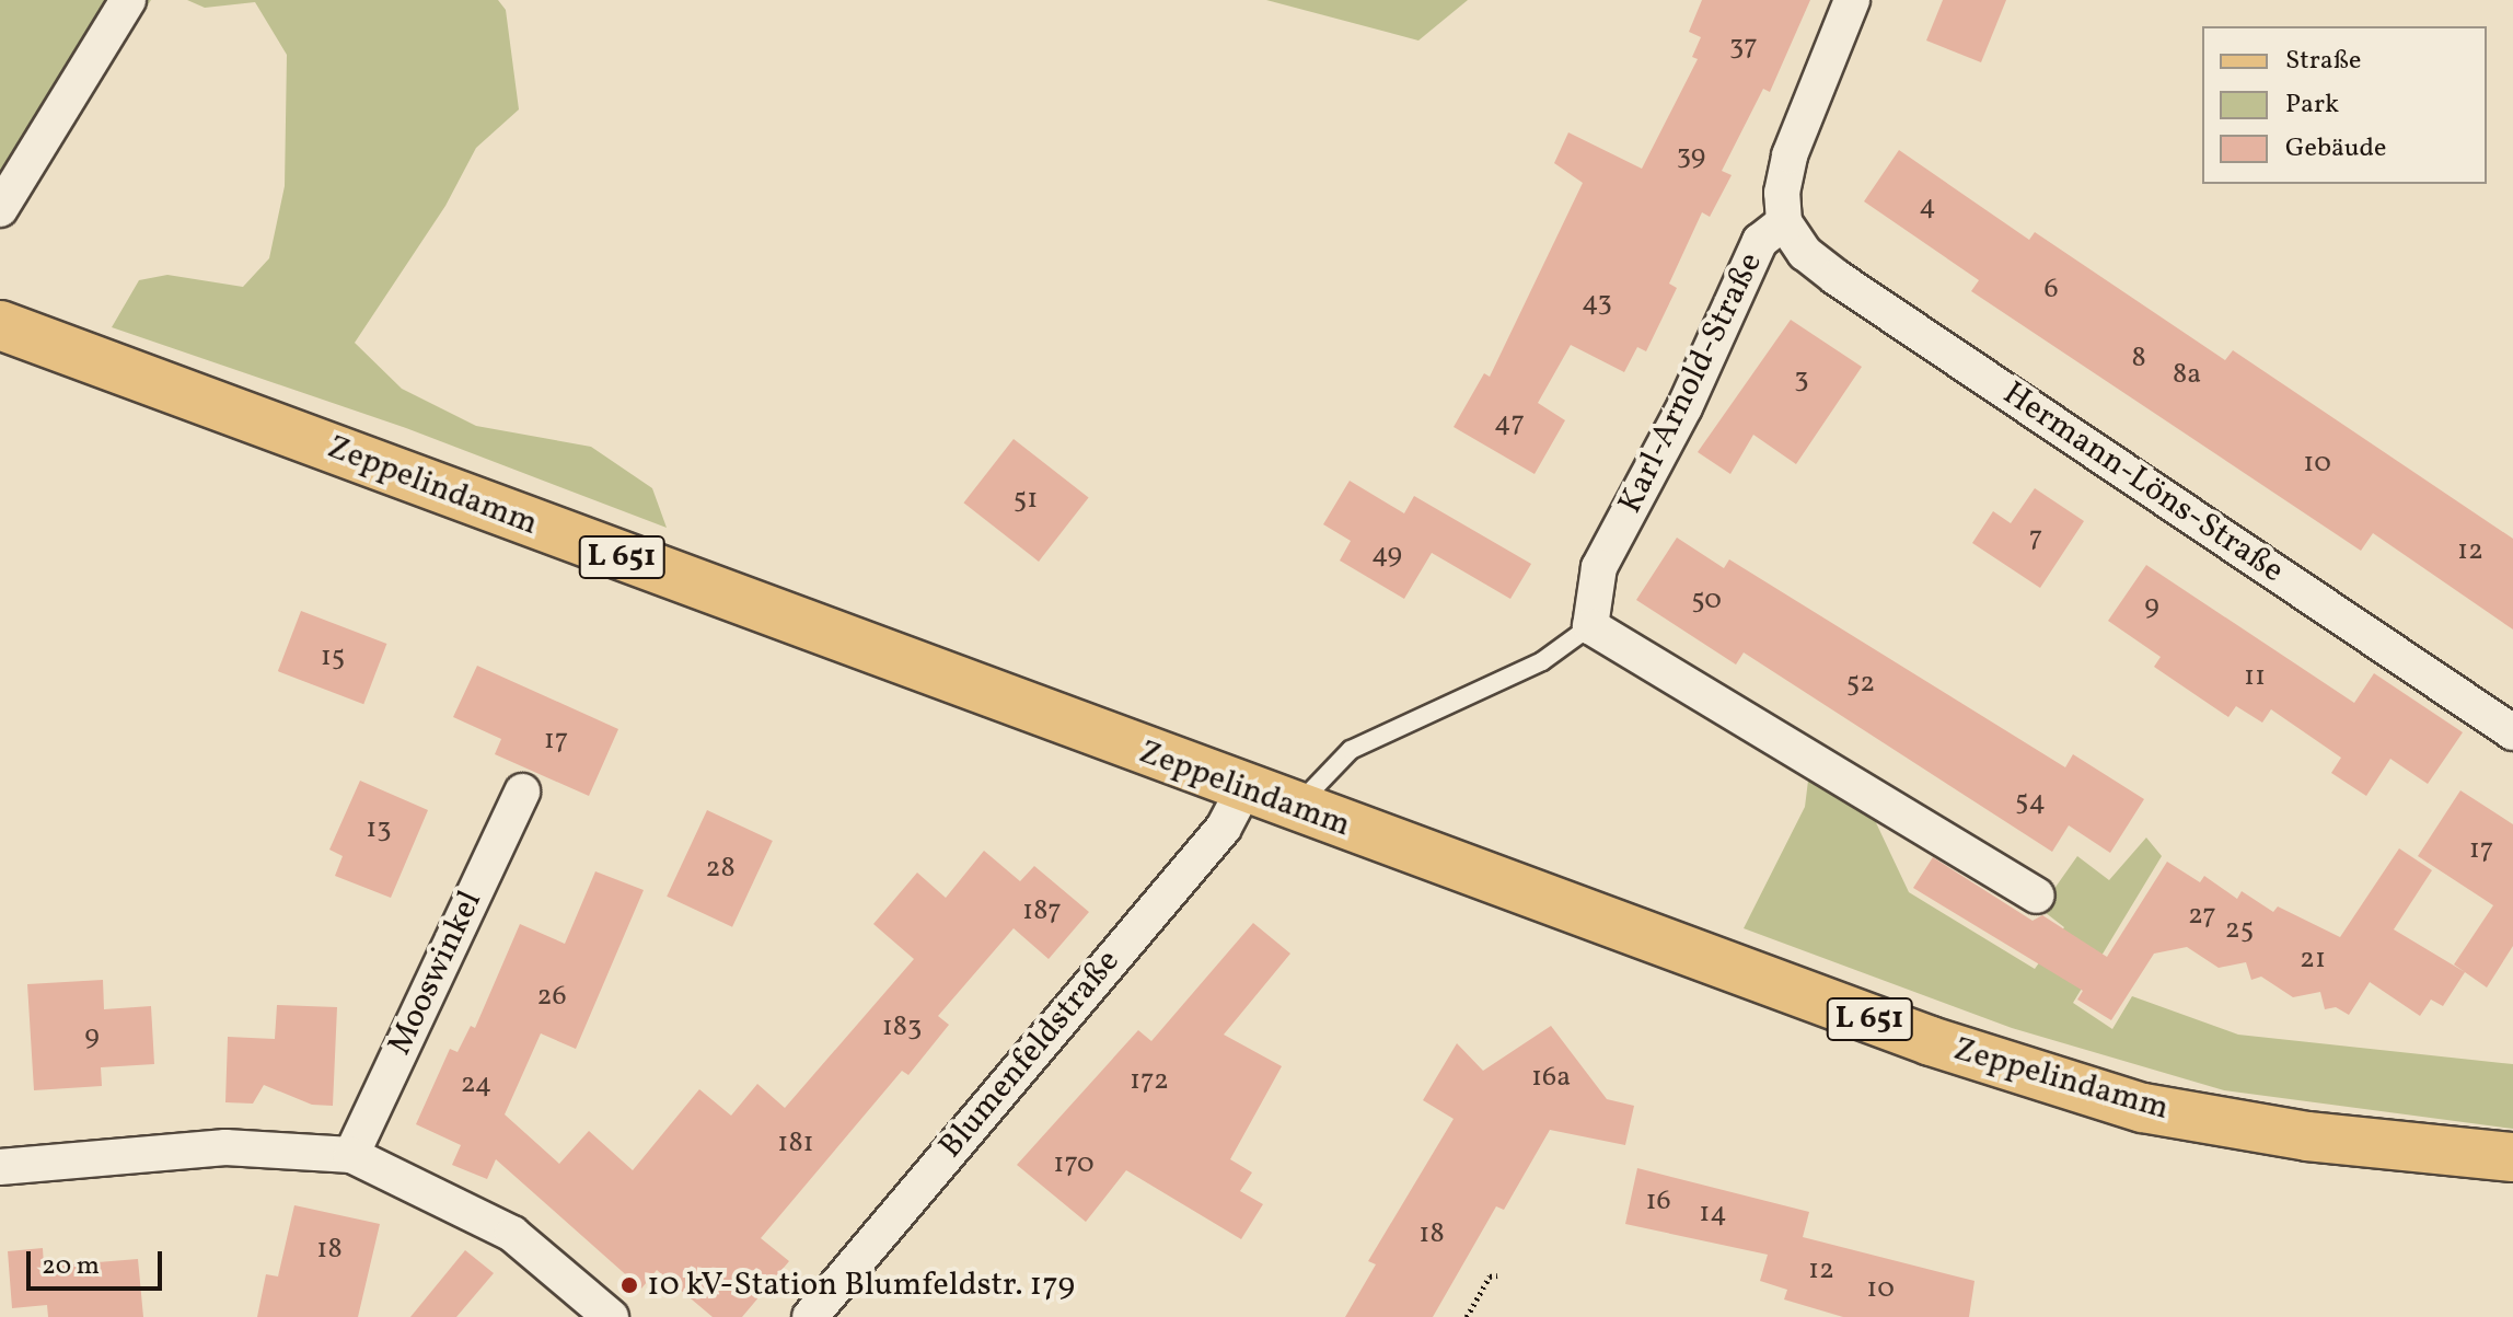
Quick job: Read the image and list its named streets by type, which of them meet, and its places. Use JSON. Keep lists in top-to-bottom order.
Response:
{
  "streets": {
    "main road": ["Zeppelindamm", "L 651"],
    "street": [
      "Karl-Arnold-Straße",
      "Hermann-Löns-Straße",
      "Mooswinkel",
      "Blumenfeldstraße"
    ]
  },
  "crossings": [
    ["Karl-Arnold-Straße", "Hermann-Löns-Straße"],
    ["Zeppelindamm", "Blumenfeldstraße"]
  ],
  "places": ["10 kV-Station Blumfeldstr. 179"],
  "house_numbers": [
    "37",
    "39",
    "4",
    "6",
    "43",
    "8",
    "8a",
    "3",
    "47",
    "10",
    "51",
    "7",
    "12",
    "49",
    "50",
    "9",
    "15",
    "11",
    "52",
    "17",
    "54",
    "13",
    "17",
    "28",
    "187",
    "27",
    "25",
    "21",
    "26",
    "183",
    "9",
    "16a",
    "172",
    "24",
    "181",
    "170",
    "16",
    "14",
    "18",
    "18",
    "12",
    "10"
  ],
  "legend": ["Straße", "Park", "Gebäude"],
  "scale_bar": "20 m"
}
